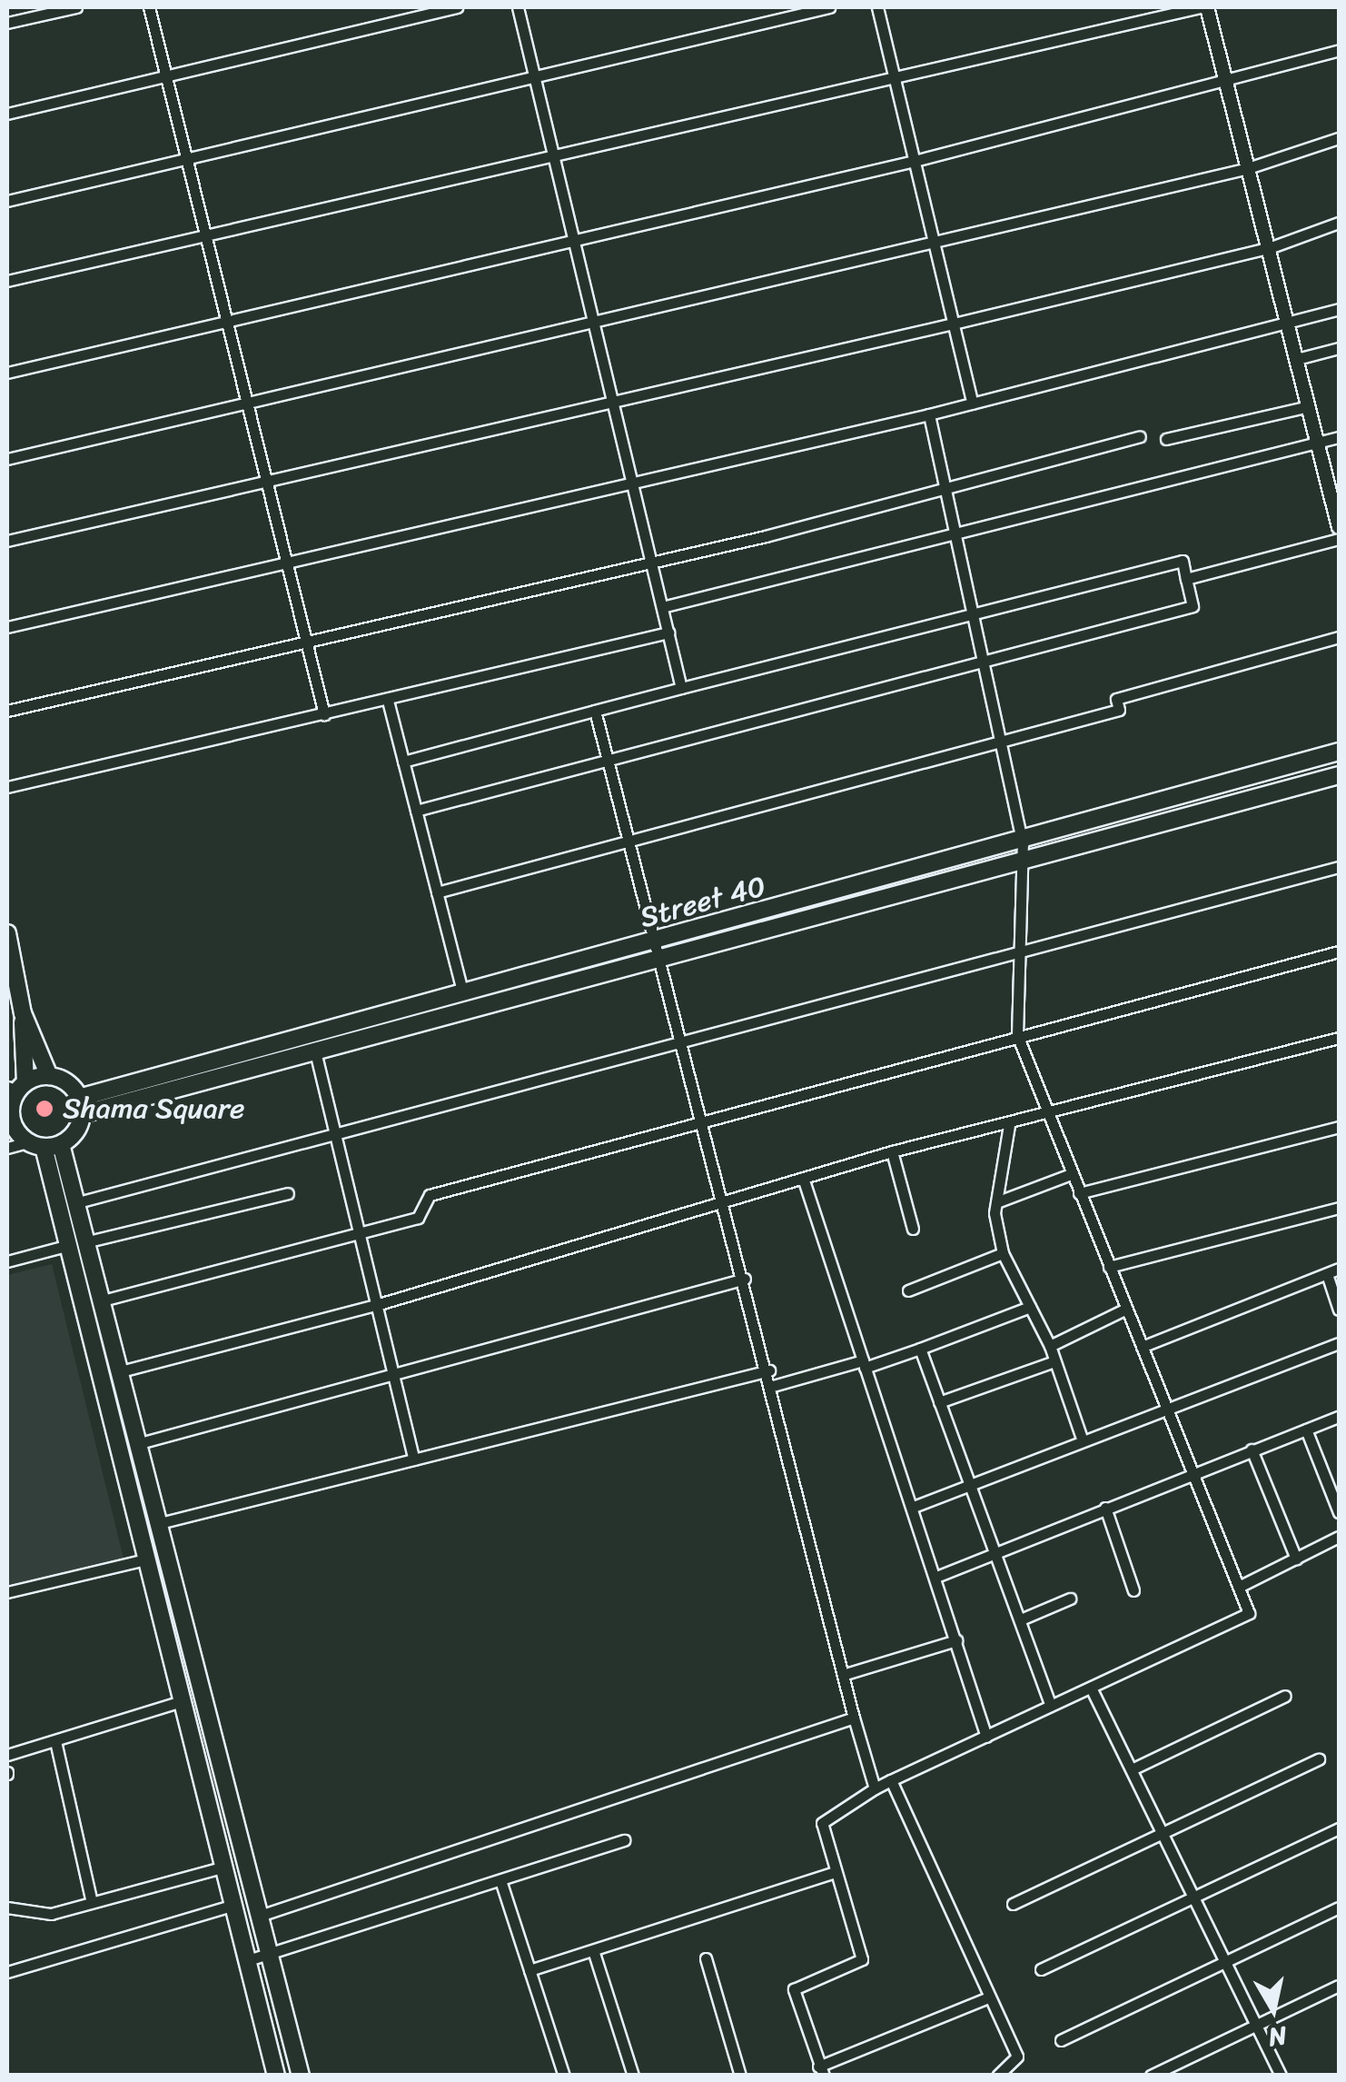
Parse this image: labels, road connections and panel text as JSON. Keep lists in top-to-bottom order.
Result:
{
  "streets": {
    "main road": ["Street 40"]
  },
  "places": ["Shama Square"],
  "north": "bottom"
}
